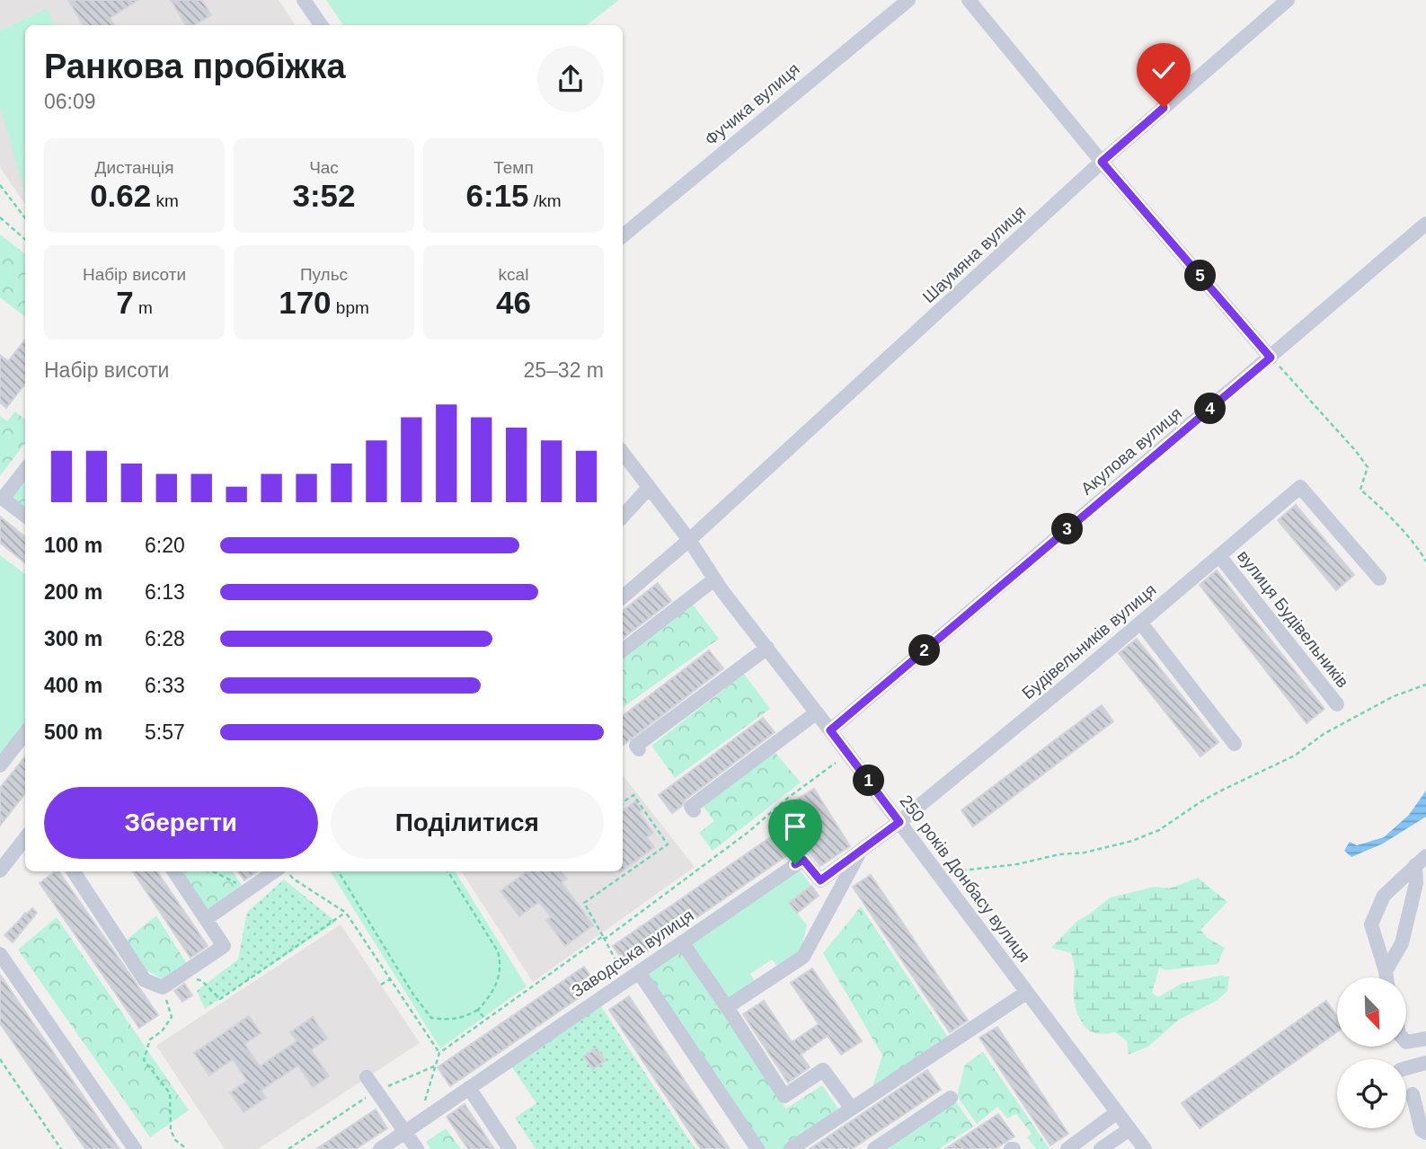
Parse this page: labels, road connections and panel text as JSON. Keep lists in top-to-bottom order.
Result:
{
  "streets": {
    "street": [
      "Фучика вулиця",
      "Шаумяна вулиця",
      "Акулова вулиця",
      "вулиця Будівельників",
      "Будівельників вулиця",
      "250 років Донбасу вулиця",
      "Заводська вулиця"
    ]
  },
  "crossings": [
    ["Шаумяна вулиця", "250 років Донбасу вулиця"],
    ["Акулова вулиця", "250 років Донбасу вулиця"],
    ["вулиця Будівельників", "Будівельників вулиця"],
    ["Будівельників вулиця", "250 років Донбасу вулиця"],
    ["Будівельників вулиця", "Заводська вулиця"],
    ["250 років Донбасу вулиця", "Заводська вулиця"]
  ],
  "north": "bottom right",
  "page": {
    "heading": ["Ранкова пробіжка", "06:09"],
    "stats": [
      ["Дистанція", "0.62 km"],
      ["Час", "3:52"],
      ["Темп", "6:15 /km"],
      ["Набір висоти", "7 m"],
      ["Пульс", "170 bpm"],
      ["kcal", "46"]
    ],
    "pins": [
      "5",
      "4",
      "3",
      "2",
      "1"
    ],
    "chart": ["Набір висоти", "25–32 m"],
    "list": [
      {
        "name": "100 m",
        "note": "6:20"
      },
      {
        "name": "200 m",
        "note": "6:13"
      },
      {
        "name": "300 m",
        "note": "6:28"
      },
      {
        "name": "400 m",
        "note": "6:33"
      },
      {
        "name": "500 m",
        "note": "5:57"
      }
    ],
    "buttons": ["Зберегти", "Поділитися"]
  }
}
